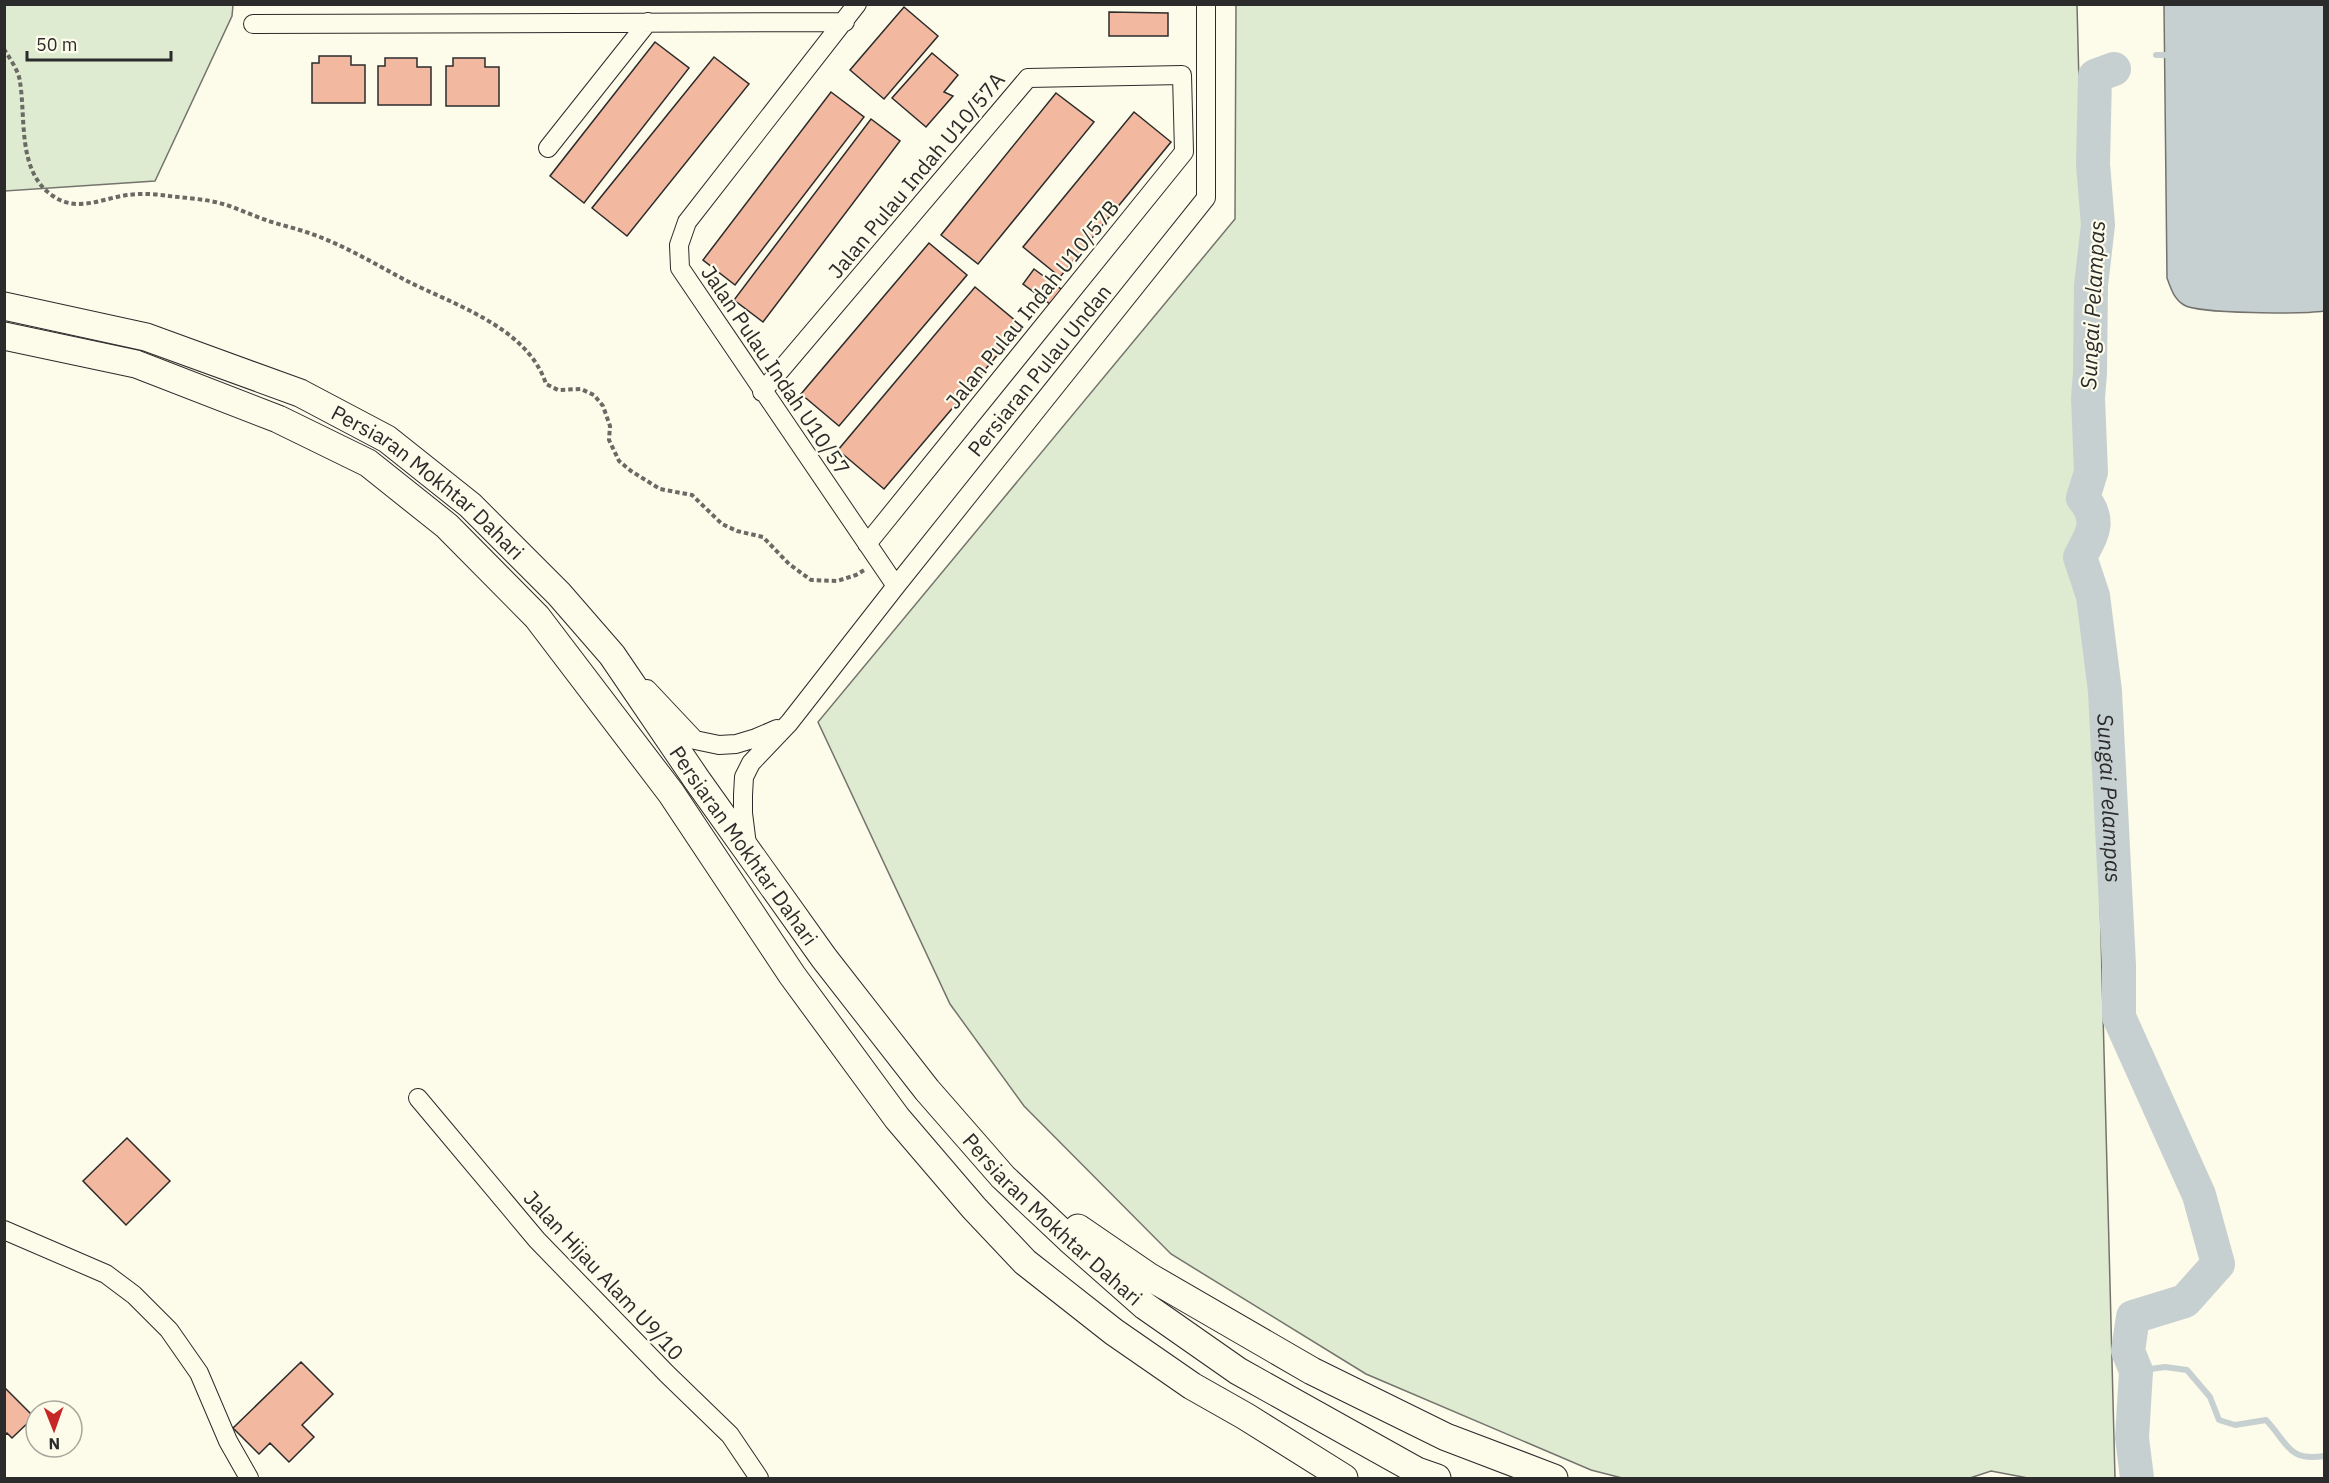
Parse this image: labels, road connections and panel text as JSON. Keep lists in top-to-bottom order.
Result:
{
  "streets": {
    "main road": ["Persiaran Mokhtar Dahari"],
    "street": [
      "Jalan Pulau Indah U10/57A",
      "Jalan Pulau Indah U10/57B",
      "Jalan Pulau Indah U10/57",
      "Persiaran Pulau Undan",
      "Jalan Hijau Alam U9/10"
    ]
  },
  "crossings": [
    ["Jalan Pulau Indah U10/57A", "Jalan Pulau Indah U10/57B"],
    ["Jalan Pulau Indah U10/57A", "Jalan Pulau Indah U10/57"],
    ["Jalan Pulau Indah U10/57B", "Jalan Pulau Indah U10/57"],
    ["Jalan Pulau Indah U10/57", "Persiaran Pulau Undan"],
    ["Persiaran Pulau Undan", "Persiaran Mokhtar Dahari"]
  ],
  "water": ["Sungai Pelampas"],
  "scale_bar": "50 m",
  "north": "bottom"
}
